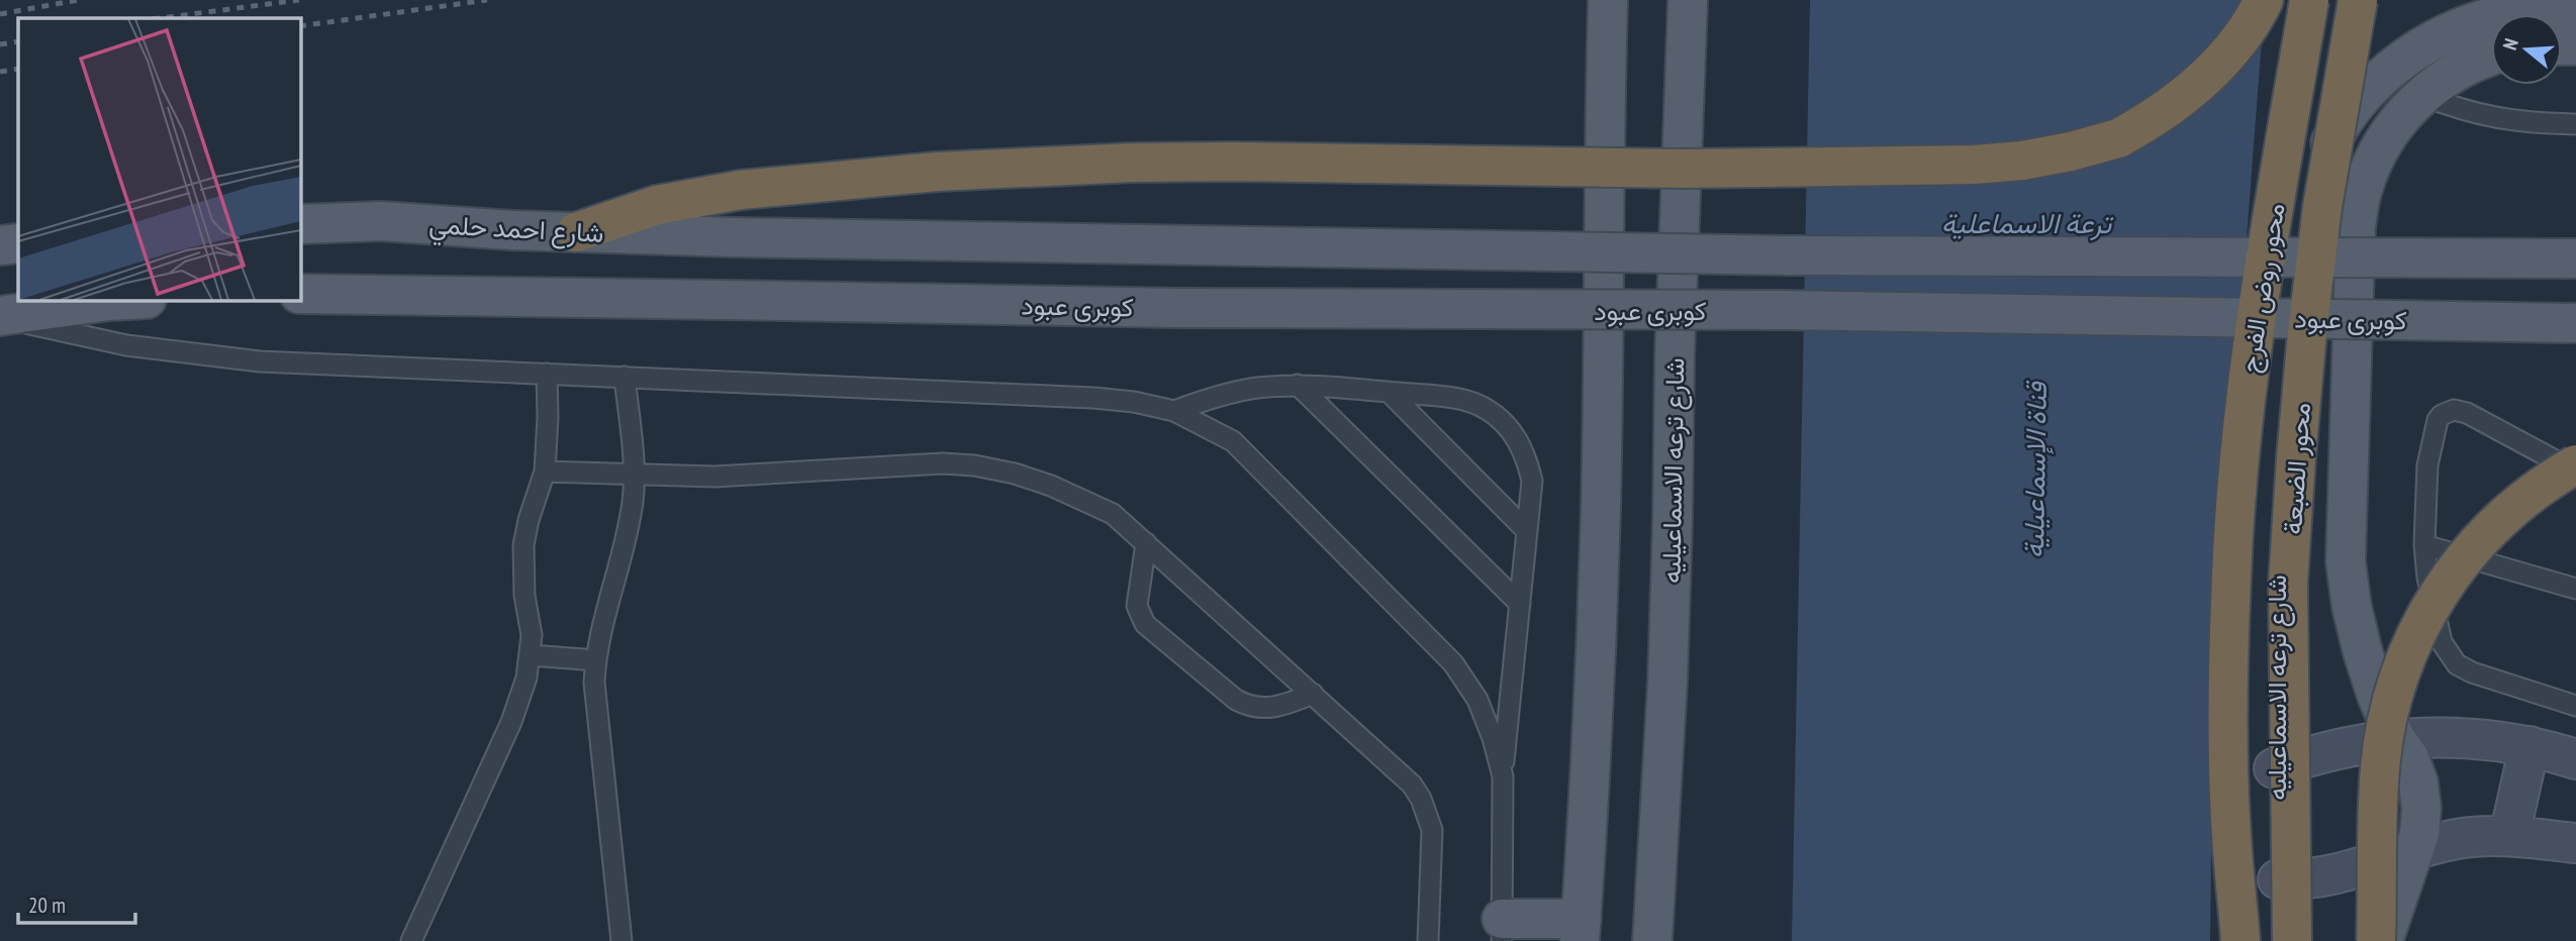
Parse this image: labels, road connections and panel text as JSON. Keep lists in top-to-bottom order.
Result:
{
  "streets": {
    "highway": ["محور روض الفرج", "محور الضبعة"],
    "main road": ["شارع احمد حلمي", "كوبرى عبود", "شارع ترعه الاسماعيليه"]
  },
  "water": ["ترعة الاسماعلية", "قناة الإسماعيلية"],
  "scale_bar": "20 m",
  "north": "left"
}
